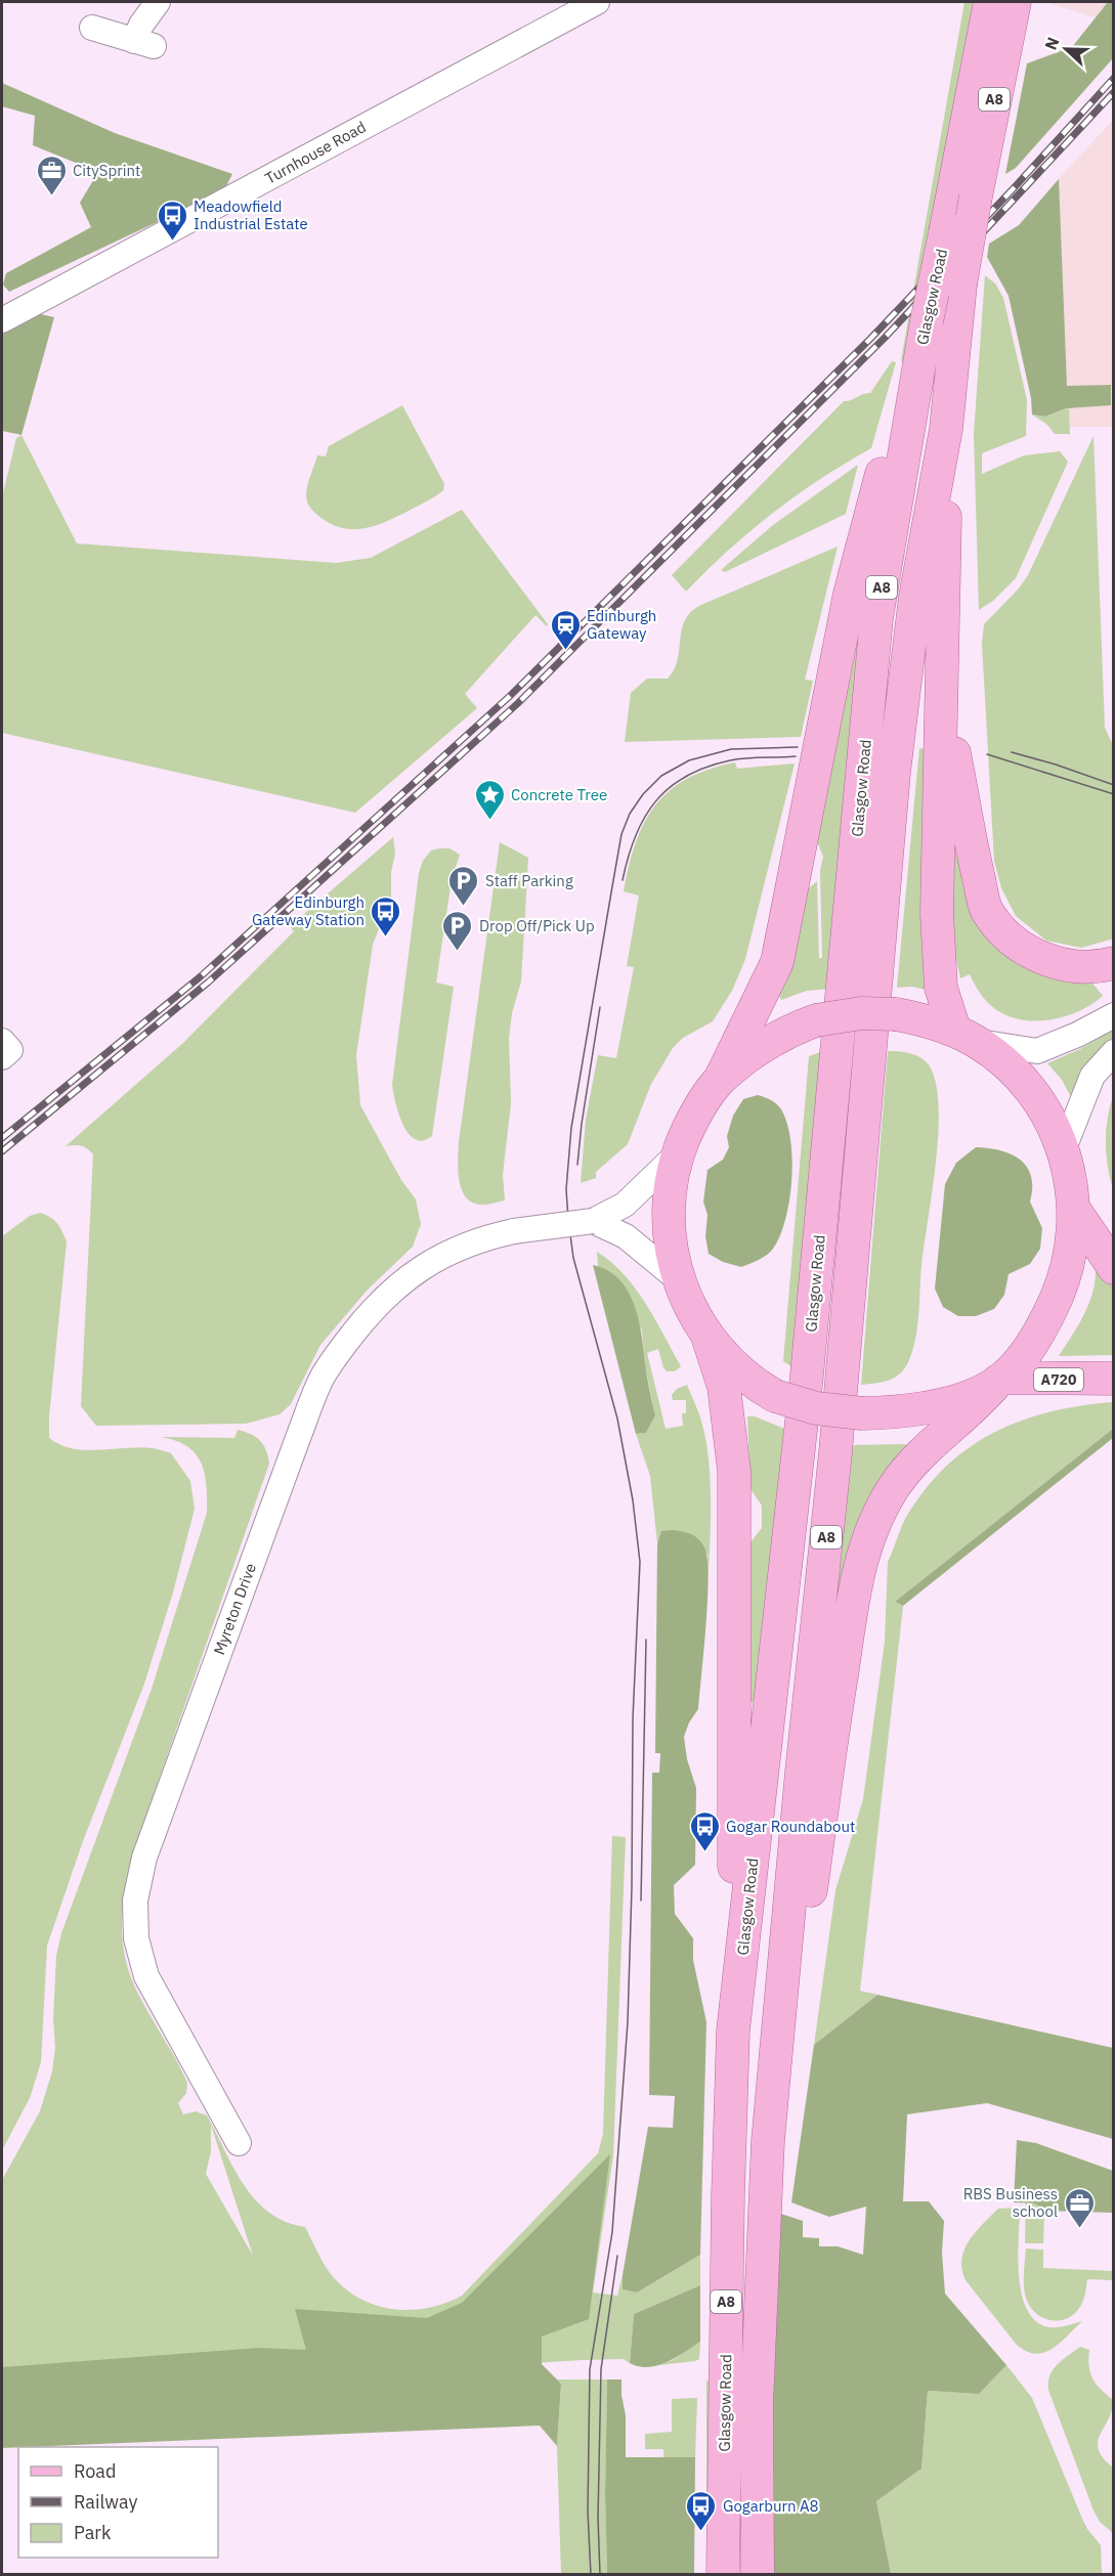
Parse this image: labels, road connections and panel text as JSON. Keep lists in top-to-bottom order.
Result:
{
  "streets": {
    "main road": ["A8", "Glasgow Road", "A720"],
    "street": ["Turnhouse Road", "Myreton Drive"]
  },
  "places": {
    "office": ["CitySprint", "RBS Business school"],
    "bus stop": [
      "Meadowfield Industrial Estate",
      "Edinburgh Gateway Station",
      "Gogar Roundabout",
      "Gogarburn A8"
    ],
    "station": ["Edinburgh Gateway"],
    "place": ["Concrete Tree"],
    "parking": ["Staff Parking", "Drop Off/Pick Up"]
  },
  "legend": ["Road", "Railway", "Park"],
  "north": "left"
}
